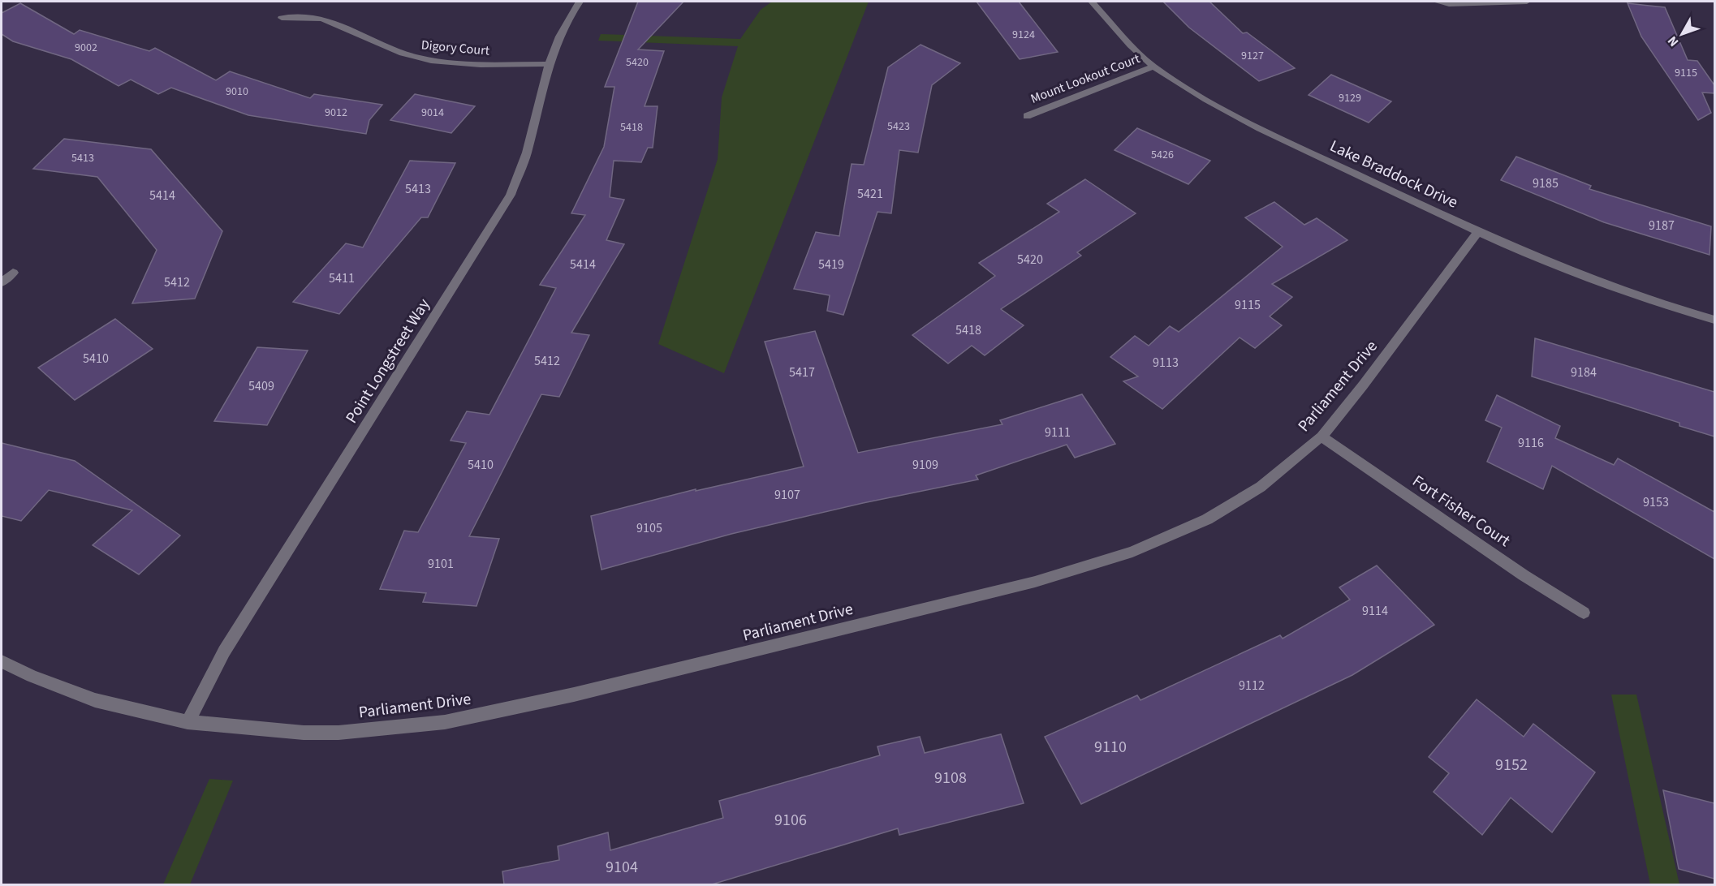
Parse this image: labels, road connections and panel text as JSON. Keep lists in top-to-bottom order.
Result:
{
  "streets": {
    "street": [
      "Digory Court",
      "Mount Lookout Court",
      "Lake Braddock Drive",
      "Point Longstreet Way",
      "Parliament Drive",
      "Fort Fisher Court"
    ]
  },
  "crossings": [
    ["Digory Court", "Point Longstreet Way"],
    ["Mount Lookout Court", "Lake Braddock Drive"],
    ["Lake Braddock Drive", "Parliament Drive"],
    ["Point Longstreet Way", "Parliament Drive"],
    ["Parliament Drive", "Fort Fisher Court"]
  ],
  "house_numbers": [
    "9124",
    "9002",
    "9127",
    "5420",
    "9115",
    "9010",
    "9129",
    "9012",
    "9014",
    "5423",
    "5418",
    "5426",
    "5413",
    "9185",
    "5413",
    "5421",
    "5414",
    "9187",
    "5420",
    "5414",
    "5419",
    "5411",
    "5412",
    "9115",
    "5418",
    "5410",
    "5412",
    "9113",
    "5417",
    "9184",
    "5409",
    "9111",
    "9116",
    "5410",
    "9109",
    "9107",
    "9153",
    "9105",
    "9101",
    "9114",
    "9112",
    "9110",
    "9152",
    "9108",
    "9106",
    "9104"
  ],
  "north": "bottom left"
}
